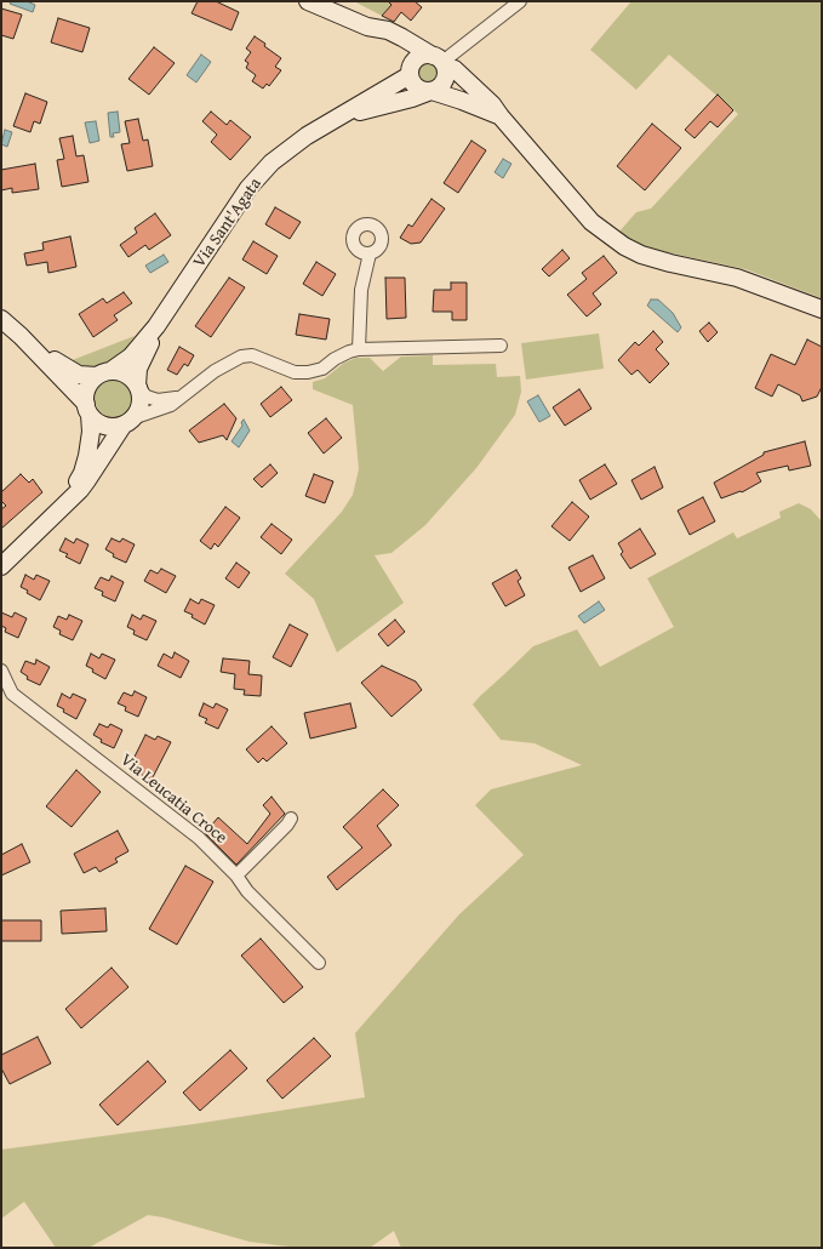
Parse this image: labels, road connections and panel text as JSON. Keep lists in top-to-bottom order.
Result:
{
  "streets": {
    "main road": ["Via Sant'Agata"],
    "street": ["Via Leucatia Croce"]
  }
}
